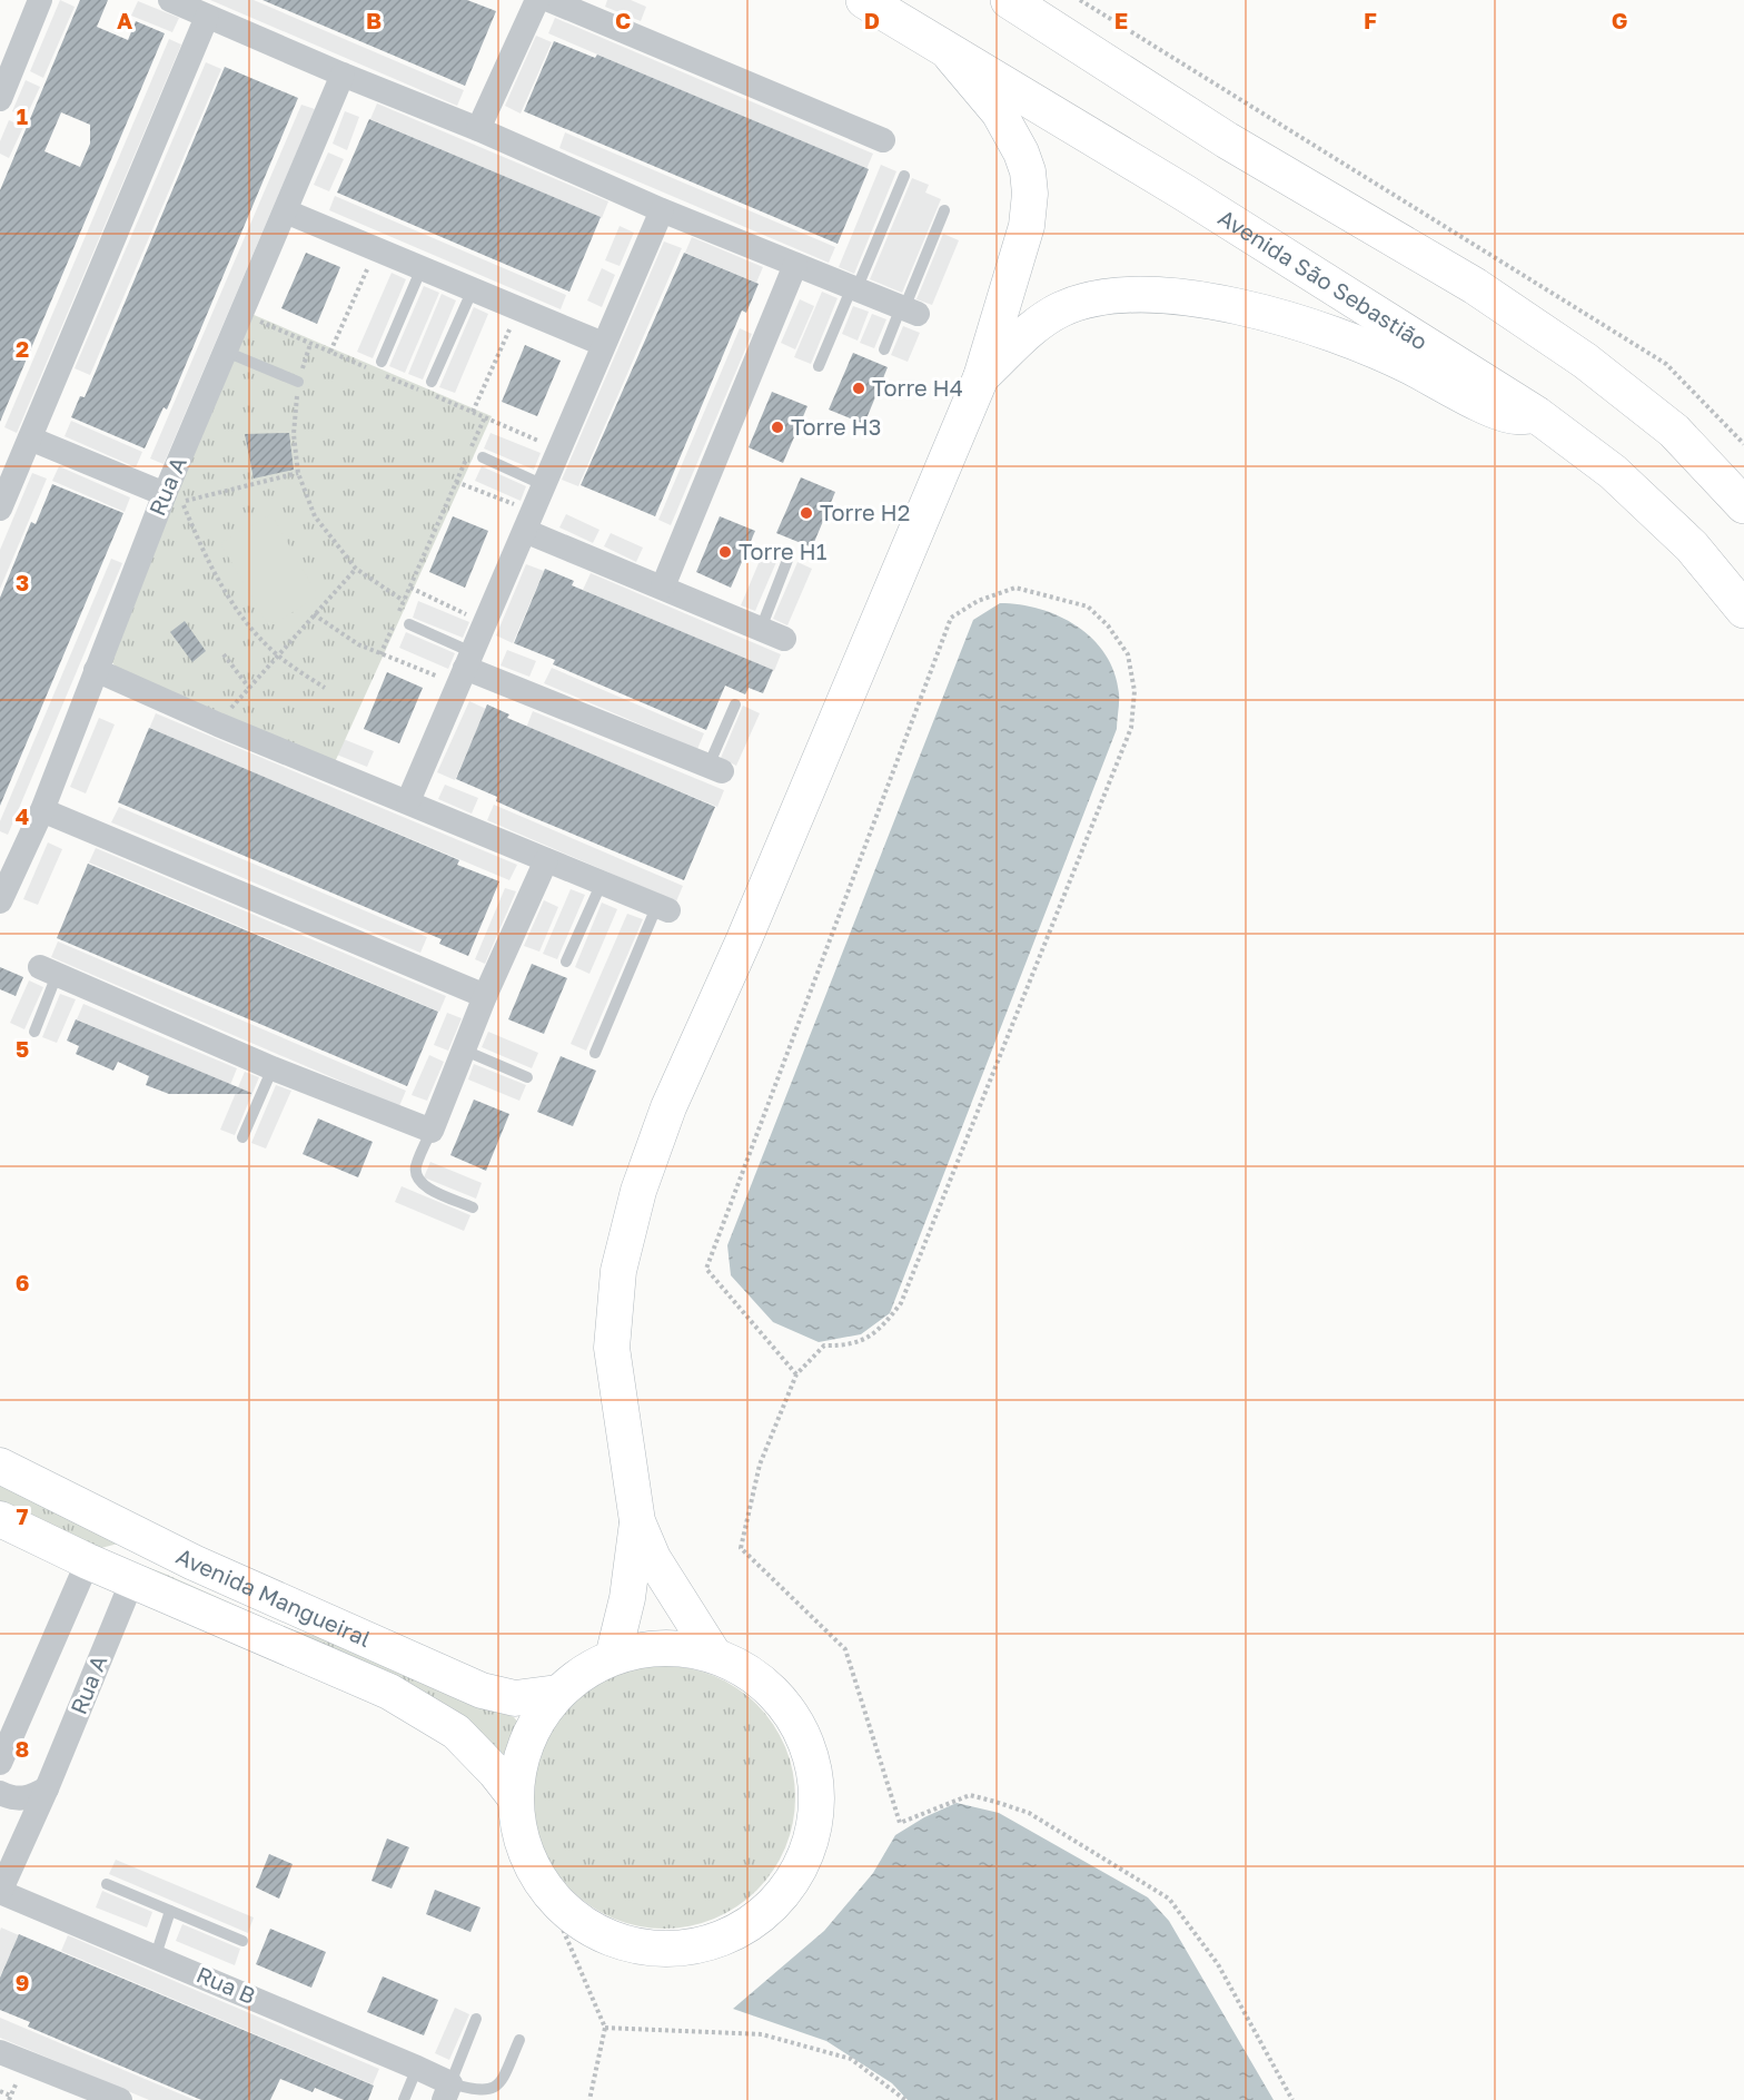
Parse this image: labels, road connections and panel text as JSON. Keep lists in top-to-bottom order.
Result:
{
  "streets": {
    "main road": ["Avenida São Sebastião"],
    "street": ["Rua A", "Avenida Mangueiral", "Rua B"]
  },
  "crossings": [
    ["Rua A", "Avenida Mangueiral"],
    ["Rua A", "Rua B"]
  ],
  "places": [
    "Torre H4",
    "Torre H3",
    "Torre H2",
    "Torre H1"
  ],
  "grid": {
    "columns": [
      "A",
      "B",
      "C",
      "D",
      "E",
      "F",
      "G"
    ],
    "rows": [
      "1",
      "2",
      "3",
      "4",
      "5",
      "6",
      "7",
      "8",
      "9"
    ]
  }
}
